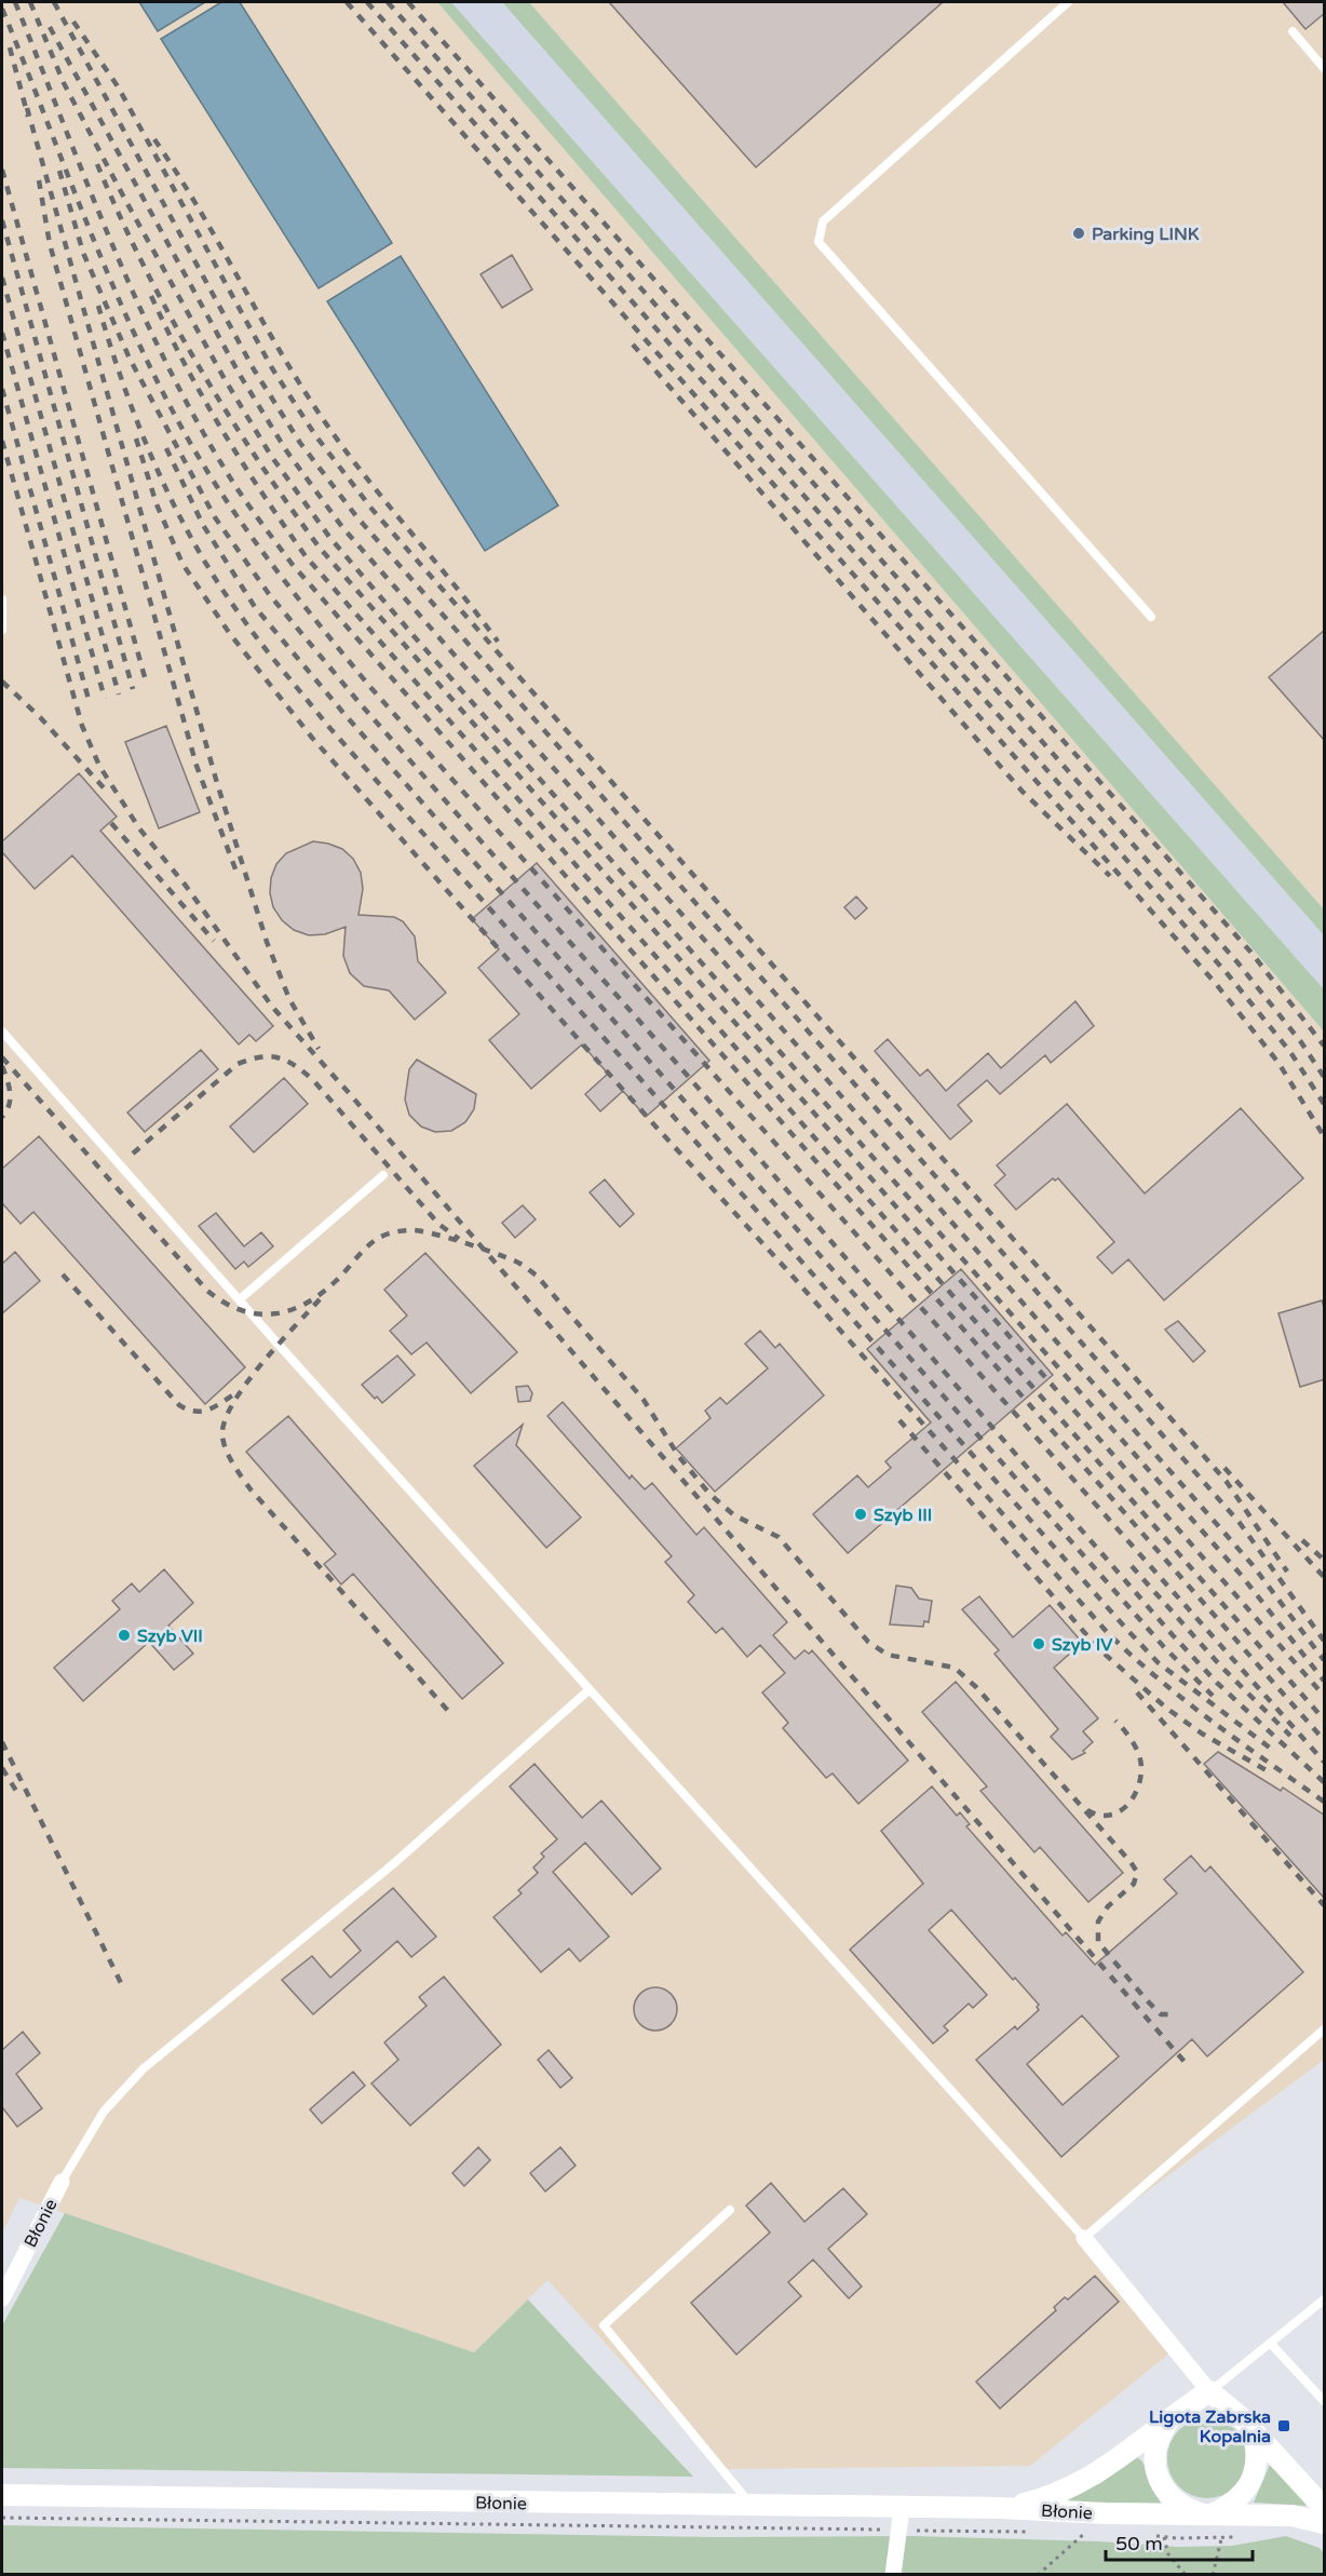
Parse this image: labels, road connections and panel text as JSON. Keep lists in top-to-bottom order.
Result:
{
  "streets": {
    "street": ["Błonie"]
  },
  "places": {
    "other": [
      "Parking LINK",
      "Szyb III",
      "Szyb VII",
      "Szyb IV"
    ],
    "transit": ["Ligota Zabrska Kopalnia"]
  },
  "scale_bar": "50 m"
}
